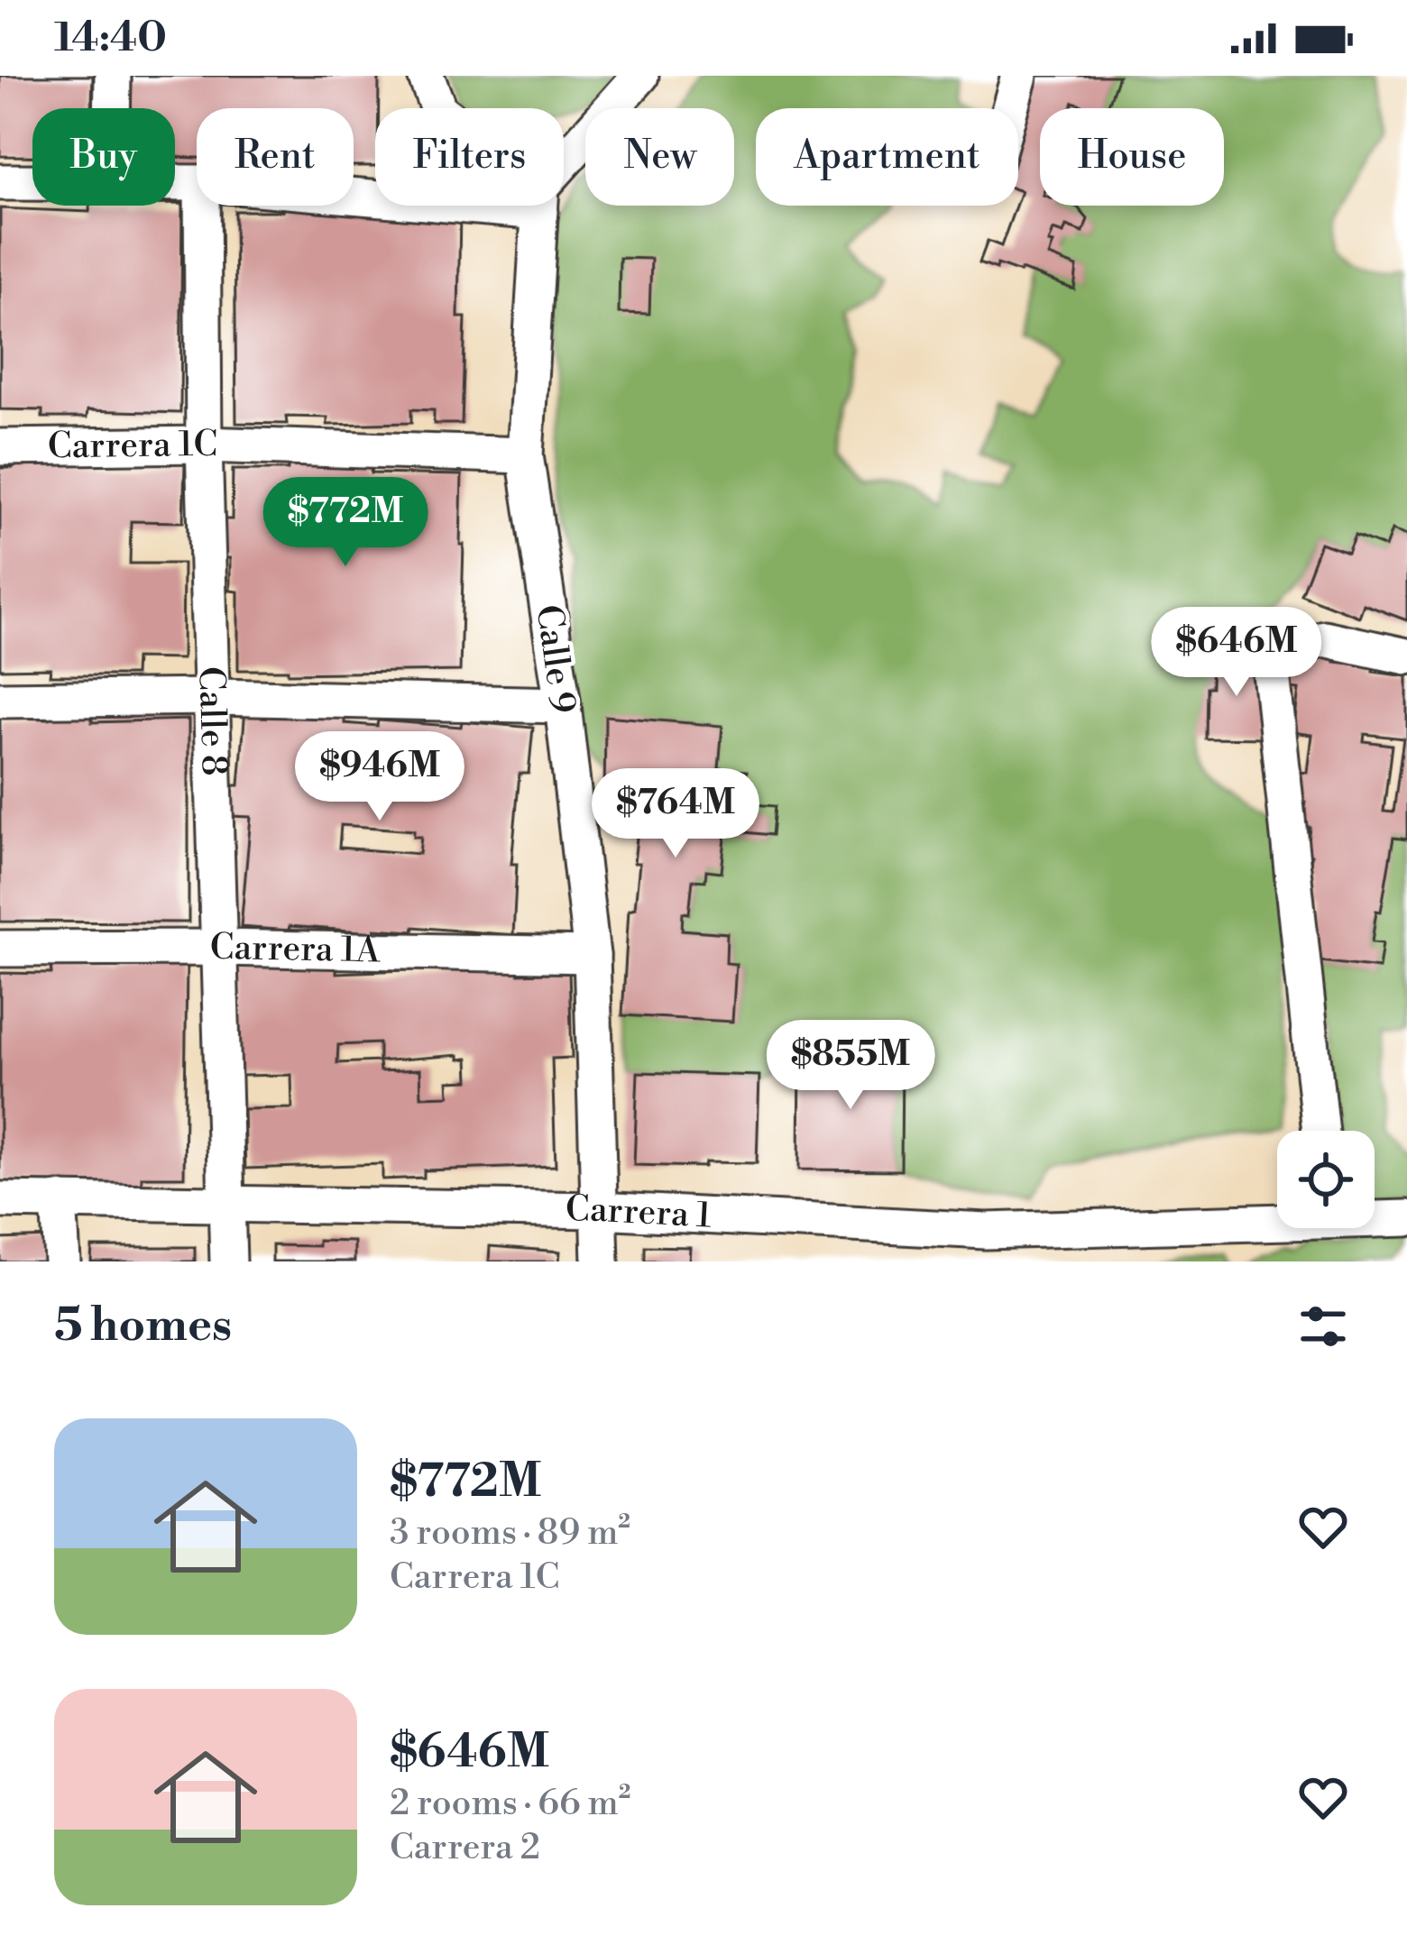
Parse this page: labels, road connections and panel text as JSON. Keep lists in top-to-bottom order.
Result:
{
  "streets": {
    "street": [
      "Carrera 1C",
      "Calle 9",
      "Calle 8",
      "Carrera 1A",
      "Carrera 1"
    ]
  },
  "crossings": [
    ["Carrera 1C", "Calle 9"],
    ["Carrera 1C", "Calle 8"],
    ["Calle 9", "Carrera 1A"],
    ["Calle 9", "Carrera 1"],
    ["Calle 8", "Carrera 1A"],
    ["Calle 8", "Carrera 1"]
  ],
  "page": {
    "status": "14:40",
    "chip": [
      "Buy",
      "Rent",
      "Filters",
      "New",
      "Apartment",
      "House"
    ],
    "price": [
      "$772M",
      "$646M",
      "$946M",
      "$764M",
      "$855M"
    ],
    "heading": "5 homes",
    "list": [
      {
        "name": "$772M",
        "note": "3 rooms · 89 m² · Carrera 1C"
      },
      {
        "name": "$646M",
        "note": "2 rooms · 66 m² · Carrera 2"
      }
    ]
  }
}
